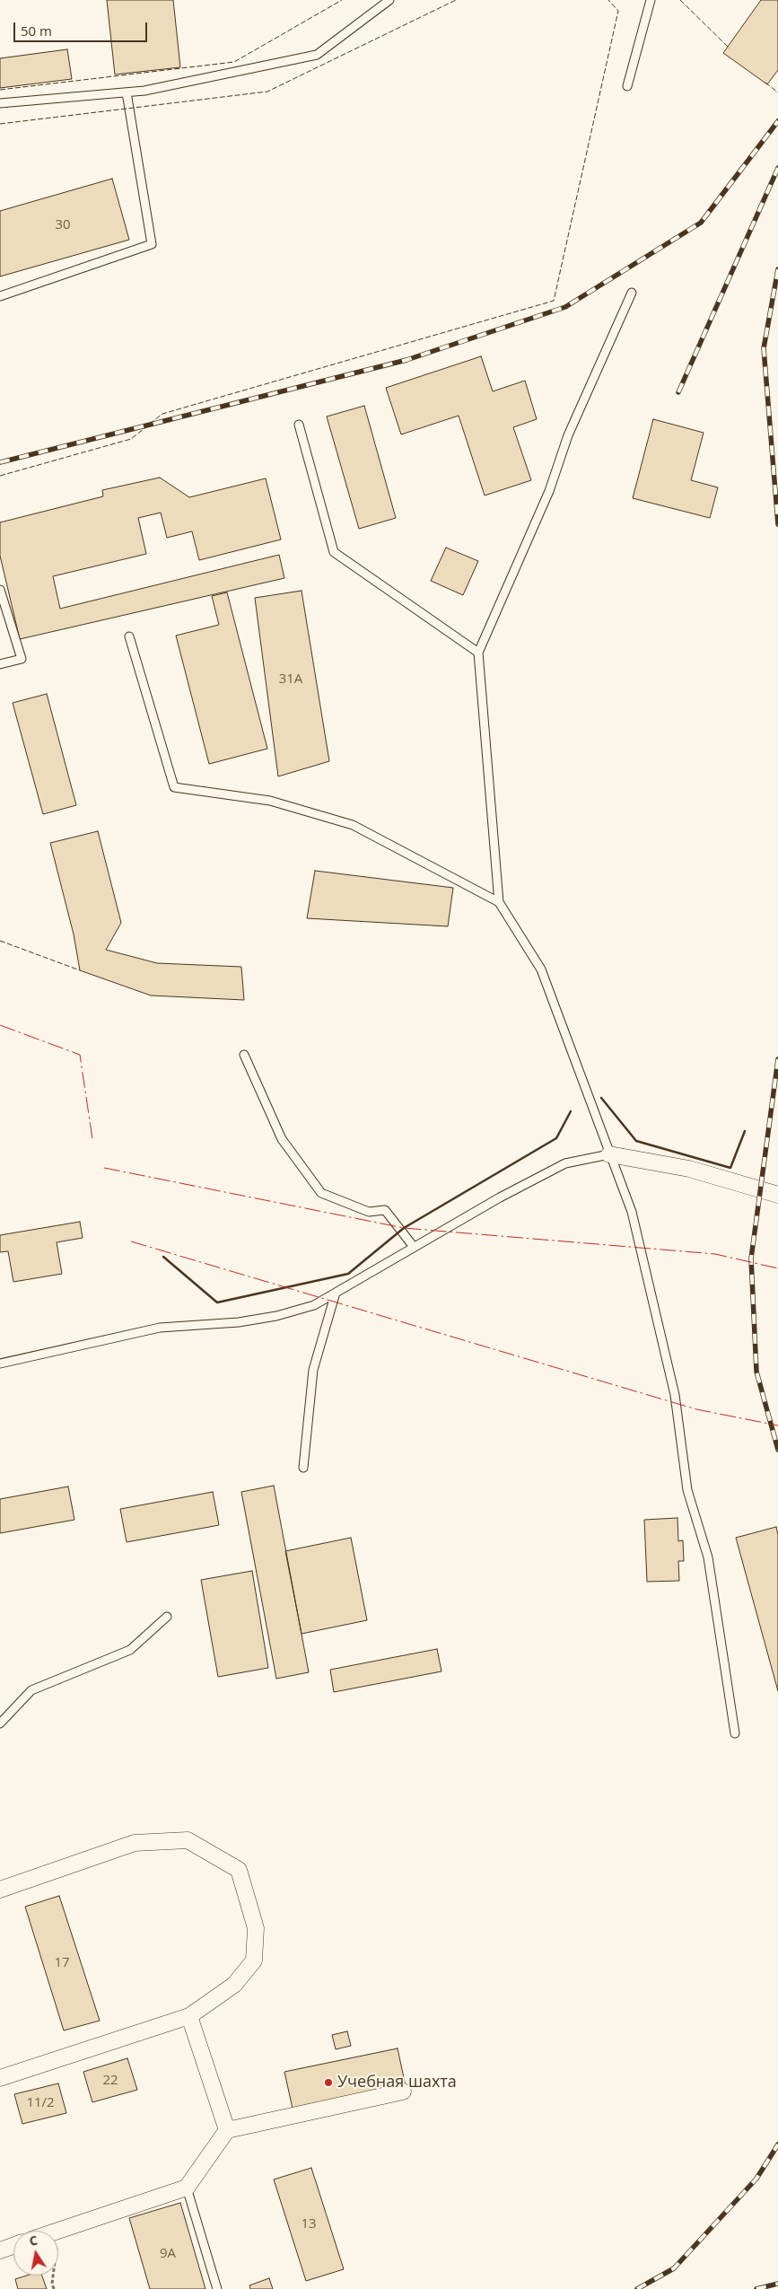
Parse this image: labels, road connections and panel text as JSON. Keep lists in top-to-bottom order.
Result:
{
  "places": ["Учебная шахта"],
  "house_numbers": [
    "30",
    "31А",
    "17",
    "22",
    "11/2",
    "13",
    "9А"
  ],
  "scale_bar": "50 m",
  "north": "top"
}
